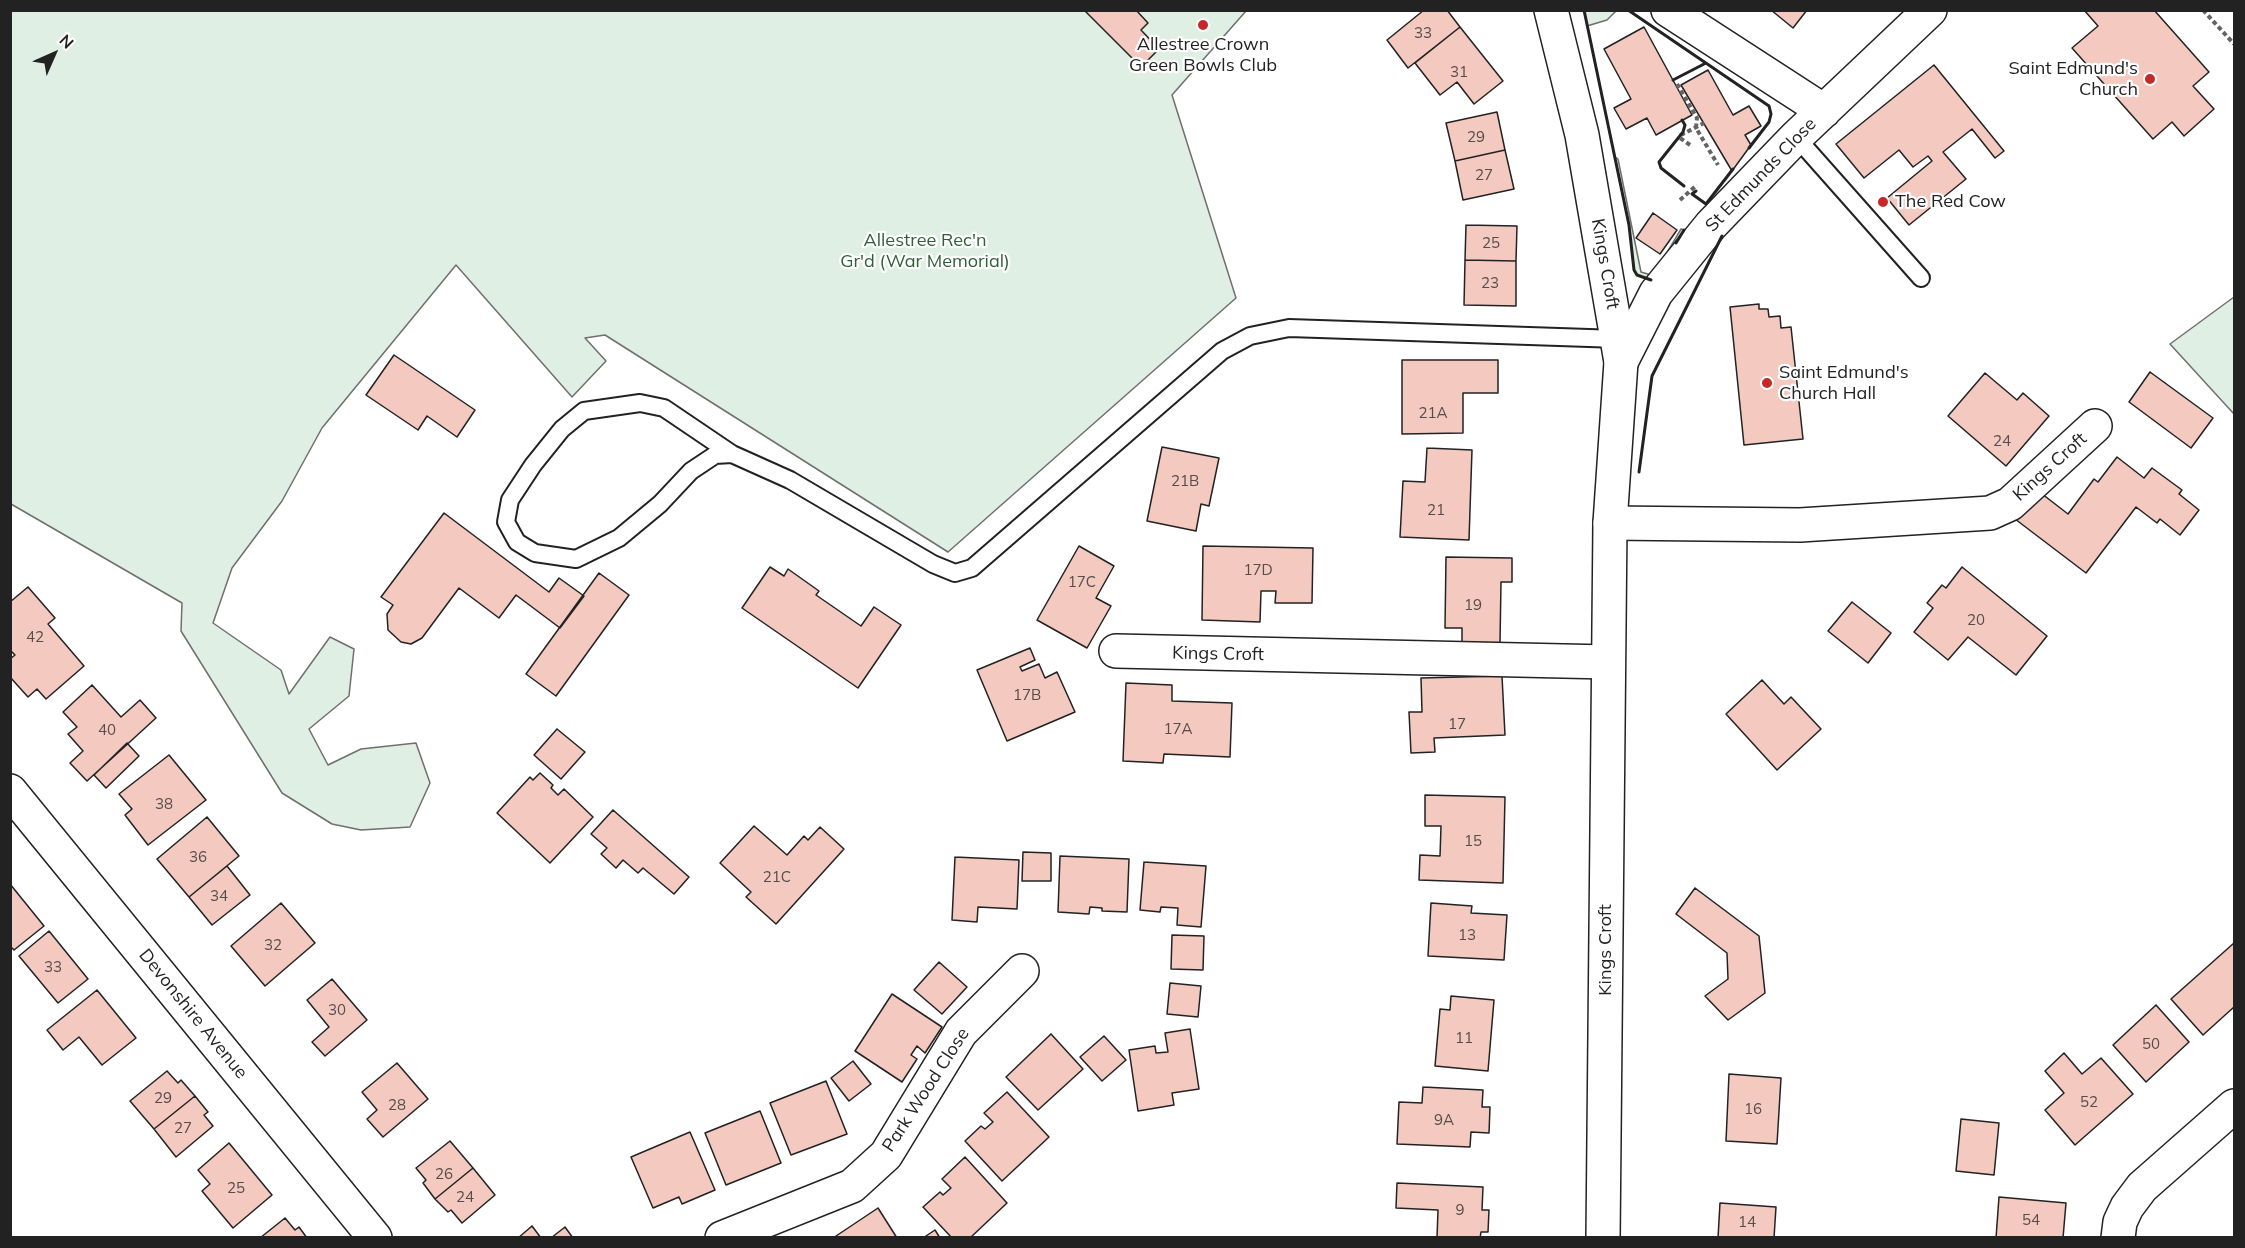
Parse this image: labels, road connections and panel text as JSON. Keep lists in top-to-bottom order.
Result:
{
  "streets": {
    "street": [
      "St Edmunds Close",
      "Kings Croft",
      "Devonshire Avenue",
      "Park Wood Close"
    ]
  },
  "crossings": [
    ["St Edmunds Close", "Kings Croft"]
  ],
  "parks": ["Allestree Rec'n Gr'd (War Memorial)"],
  "places": [
    "Allestree Crown Green Bowls Club",
    "Saint Edmund's Church",
    "The Red Cow",
    "Saint Edmund's Church Hall"
  ],
  "house_numbers": [
    "33",
    "31",
    "29",
    "27",
    "25",
    "23",
    "21A",
    "24",
    "21B",
    "21",
    "17D",
    "17C",
    "19",
    "20",
    "42",
    "17B",
    "17",
    "17A",
    "40",
    "38",
    "15",
    "36",
    "21C",
    "34",
    "13",
    "32",
    "33",
    "30",
    "11",
    "50",
    "29",
    "52",
    "28",
    "16",
    "9A",
    "27",
    "26",
    "25",
    "24",
    "9",
    "54",
    "14"
  ],
  "north": "top right"
}
